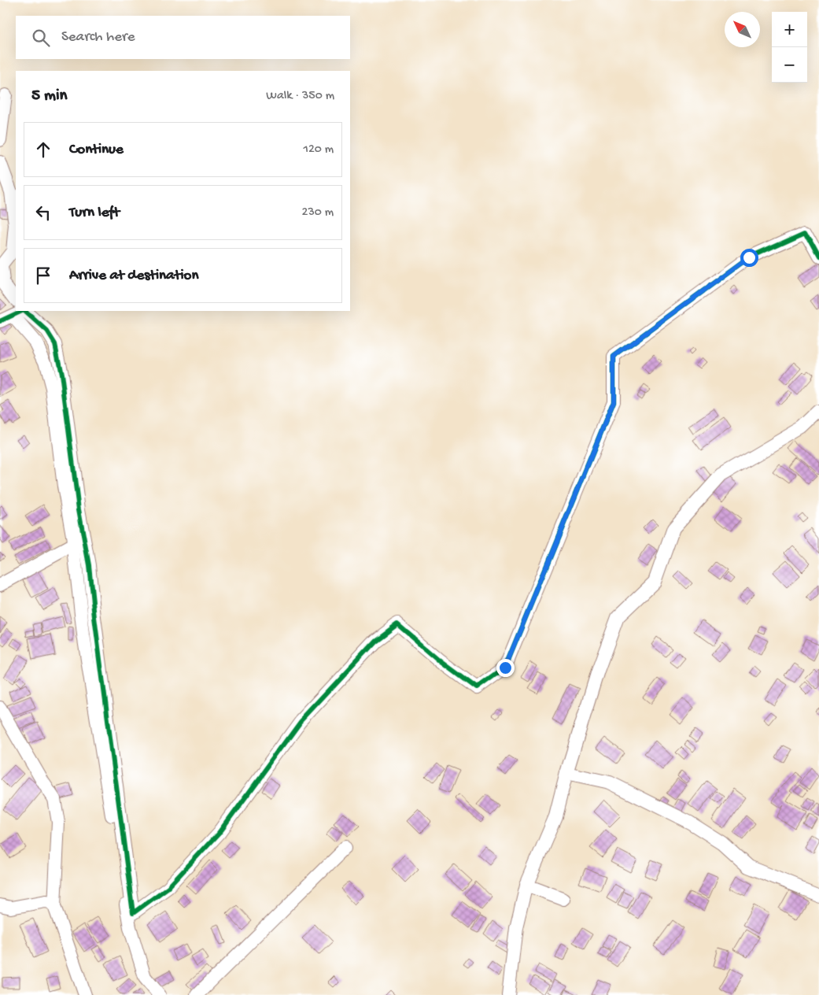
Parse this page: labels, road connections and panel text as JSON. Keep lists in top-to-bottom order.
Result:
{
  "north": "top left",
  "page": {
    "map_buttons": ["+", "−"],
    "search": "Search here",
    "heading": ["5 min", "Walk · 350 m"],
    "list": [
      ["Continue", "120 m"],
      ["Turn left", "230 m"],
      "Arrive at destination"
    ]
  }
}
